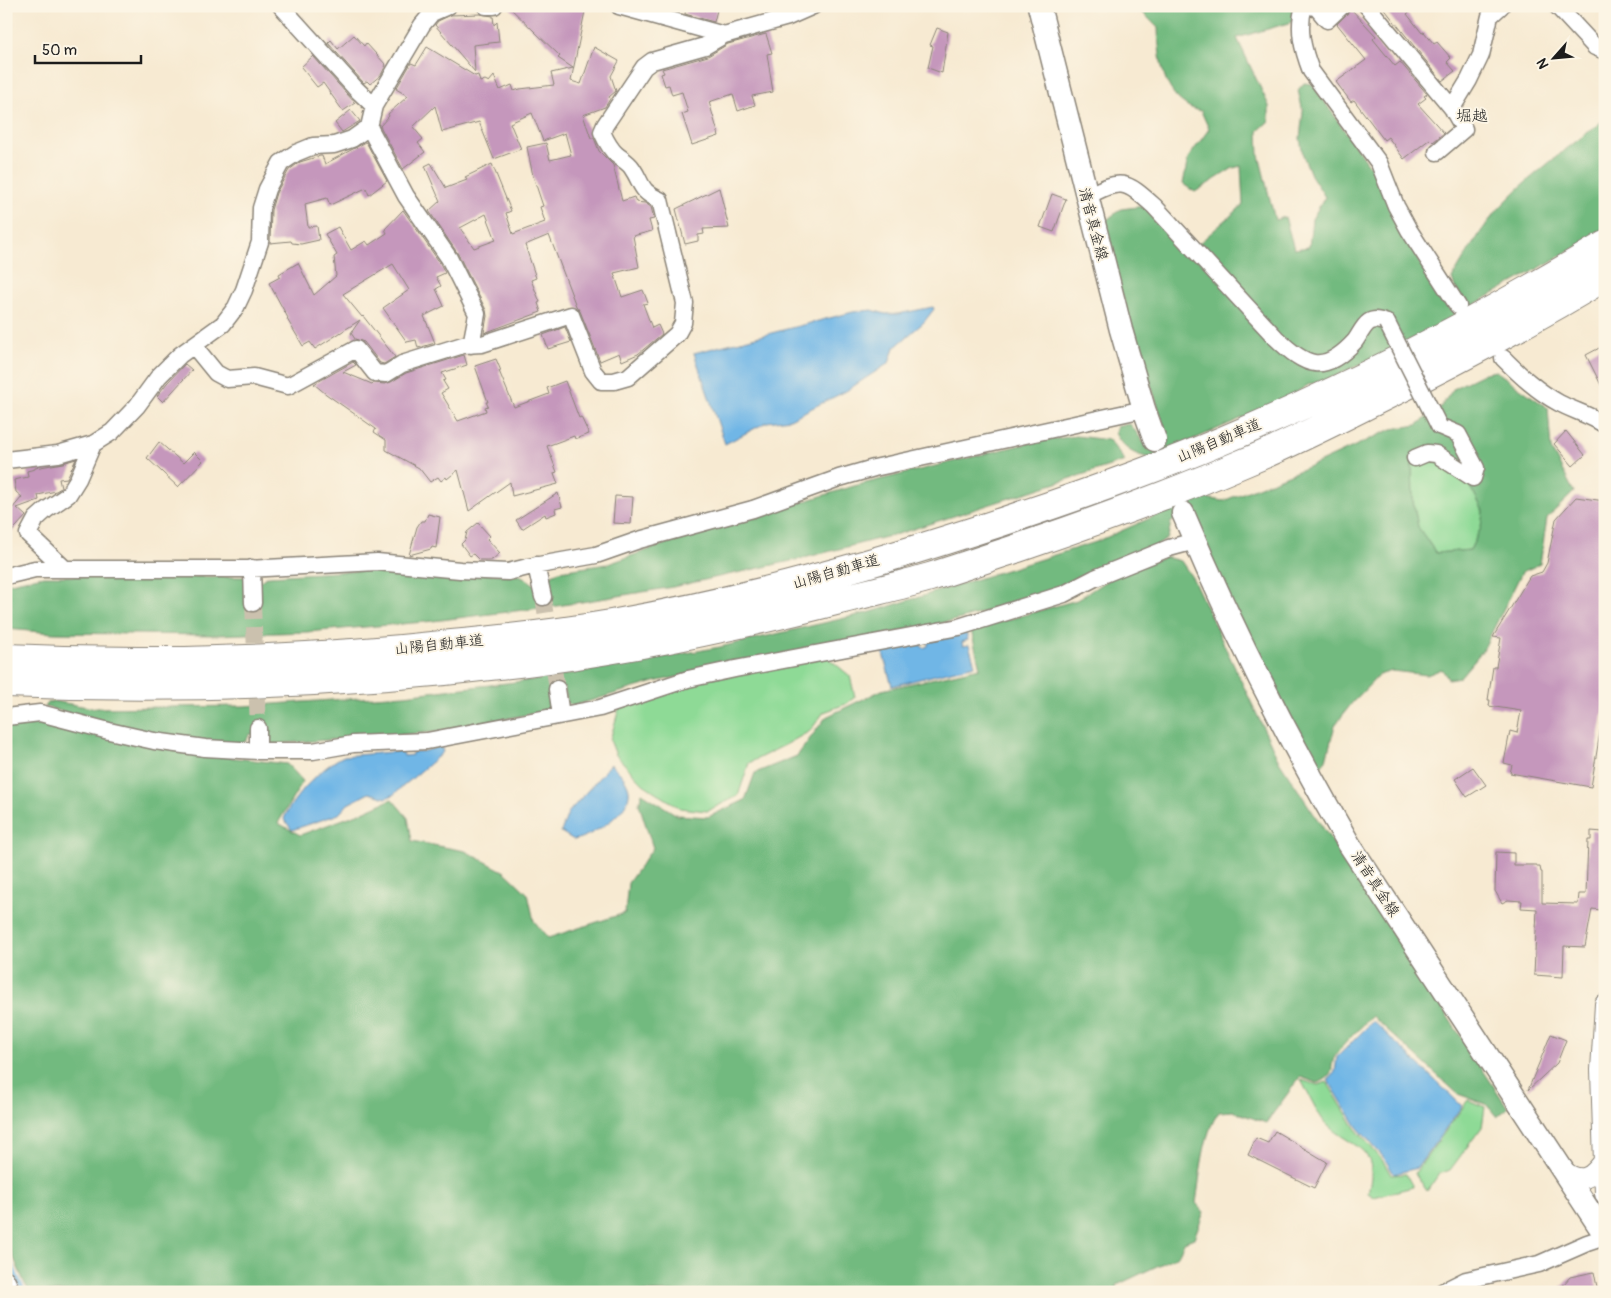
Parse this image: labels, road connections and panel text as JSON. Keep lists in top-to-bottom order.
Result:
{
  "streets": {
    "highway": ["山陽自動車道"],
    "main road": ["清音真金線"]
  },
  "districts": ["堀越"],
  "scale_bar": "50 m",
  "north": "bottom left"
}
